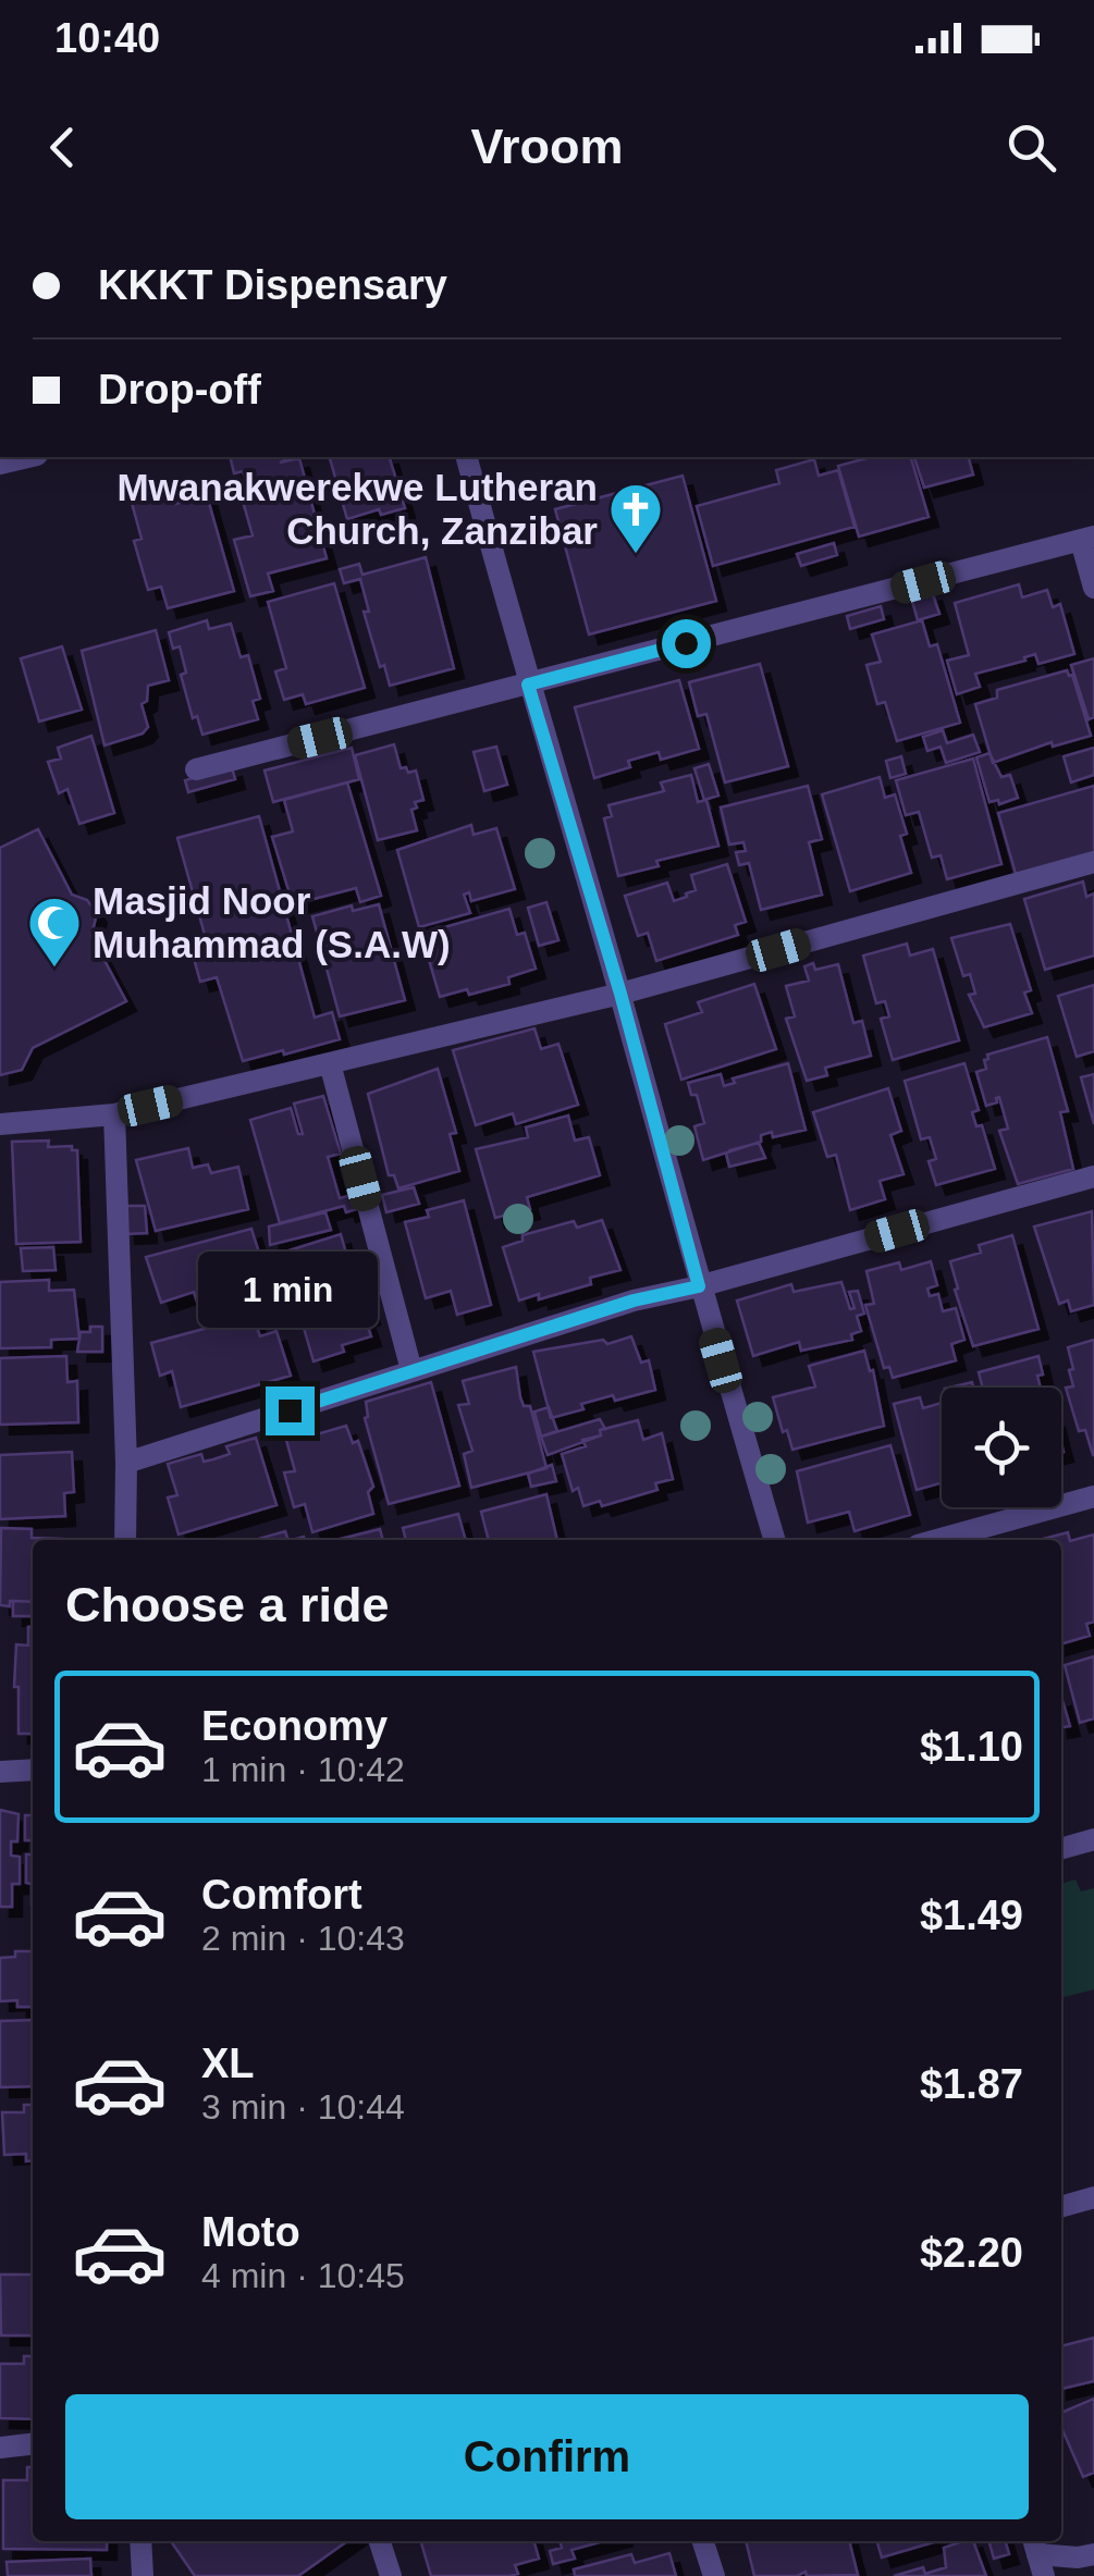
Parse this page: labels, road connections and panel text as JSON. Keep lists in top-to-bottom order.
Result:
{
  "places": {
    "church": ["Mwanakwerekwe Lutheran Church, Zanzibar"],
    "mosque": ["Masjid Noor Muhammad (S.A.W)"]
  },
  "page": {
    "status": "10:40",
    "header": "Vroom",
    "banner": ["KKKT Dispensary", "Drop-off"],
    "bubble": "1 min",
    "heading": "Choose a ride",
    "list": [
      {
        "name": "Economy",
        "note": "1 min · 10:42",
        "value": "$1.10"
      },
      {
        "name": "Comfort",
        "note": "2 min · 10:43",
        "value": "$1.49"
      },
      {
        "name": "XL",
        "note": "3 min · 10:44",
        "value": "$1.87"
      },
      {
        "name": "Moto",
        "note": "4 min · 10:45",
        "value": "$2.20"
      }
    ],
    "buttons": "Confirm"
  }
}
